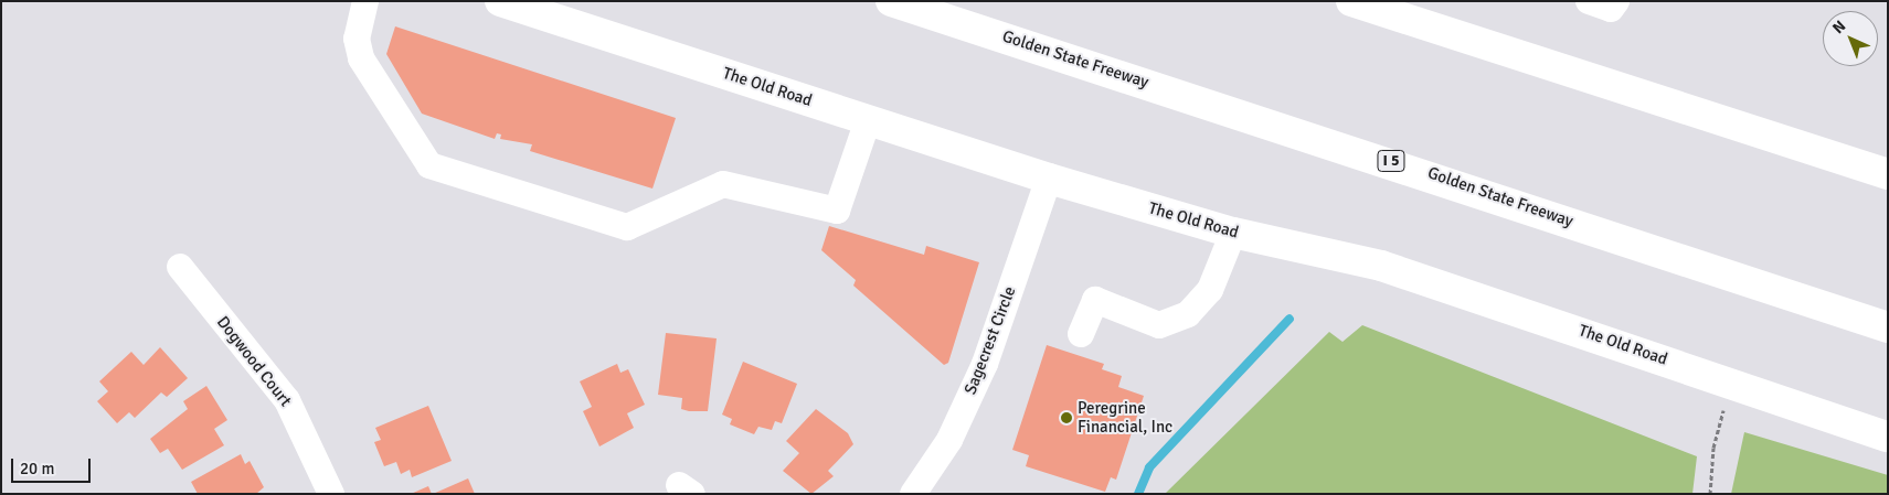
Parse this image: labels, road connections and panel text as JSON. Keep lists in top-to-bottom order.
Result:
{
  "streets": {
    "main road": ["Golden State Freeway", "The Old Road", "I 5"],
    "street": ["Sagecrest Circle", "Dogwood Court"]
  },
  "crossings": [
    ["The Old Road", "Sagecrest Circle"]
  ],
  "places": ["Peregrine Financial, Inc"],
  "scale_bar": "20 m",
  "north": "top left"
}
